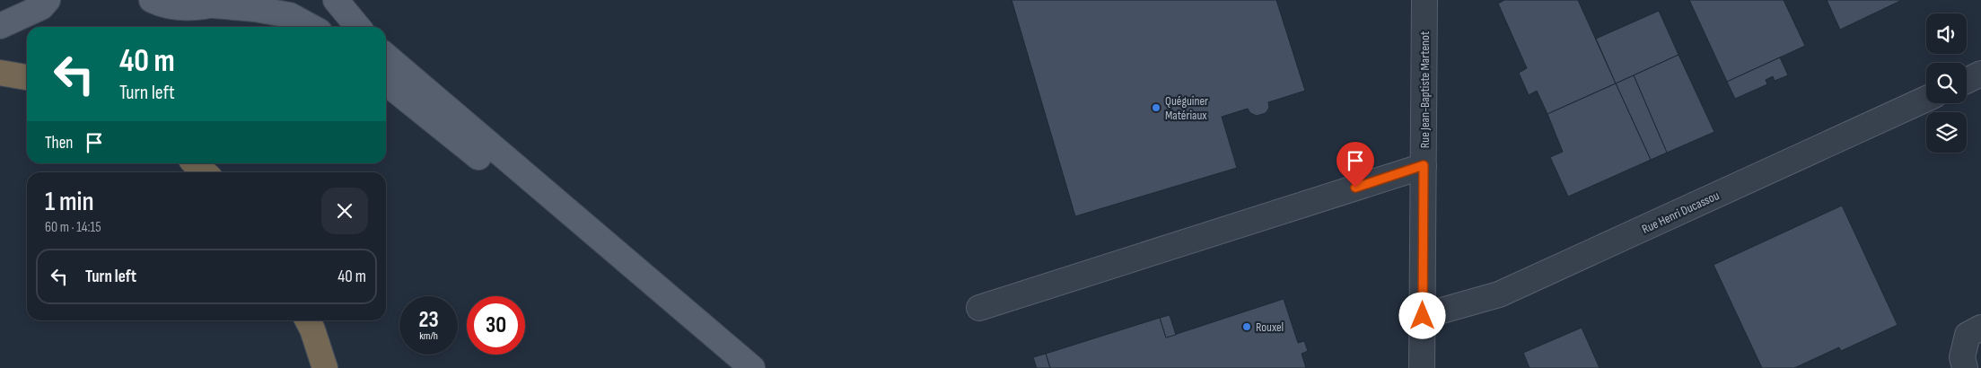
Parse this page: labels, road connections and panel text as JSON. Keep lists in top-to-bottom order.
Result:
{
  "streets": {
    "street": ["Rue Jean-Baptiste Martenot", "Rue Henri Ducassou"]
  },
  "crossings": [
    ["Rue Jean-Baptiste Martenot", "Rue Henri Ducassou"]
  ],
  "places": ["Quéguiner Matériaux", "Rouxel"],
  "page": {
    "turn": ["40 m", "Turn left"],
    "then": "Then",
    "heading": ["1 min", "60 m · 14:15"],
    "list": [
      {
        "name": "Turn left",
        "value": "40 m"
      }
    ],
    "speed": "23 km/h",
    "limit": "30"
  }
}
